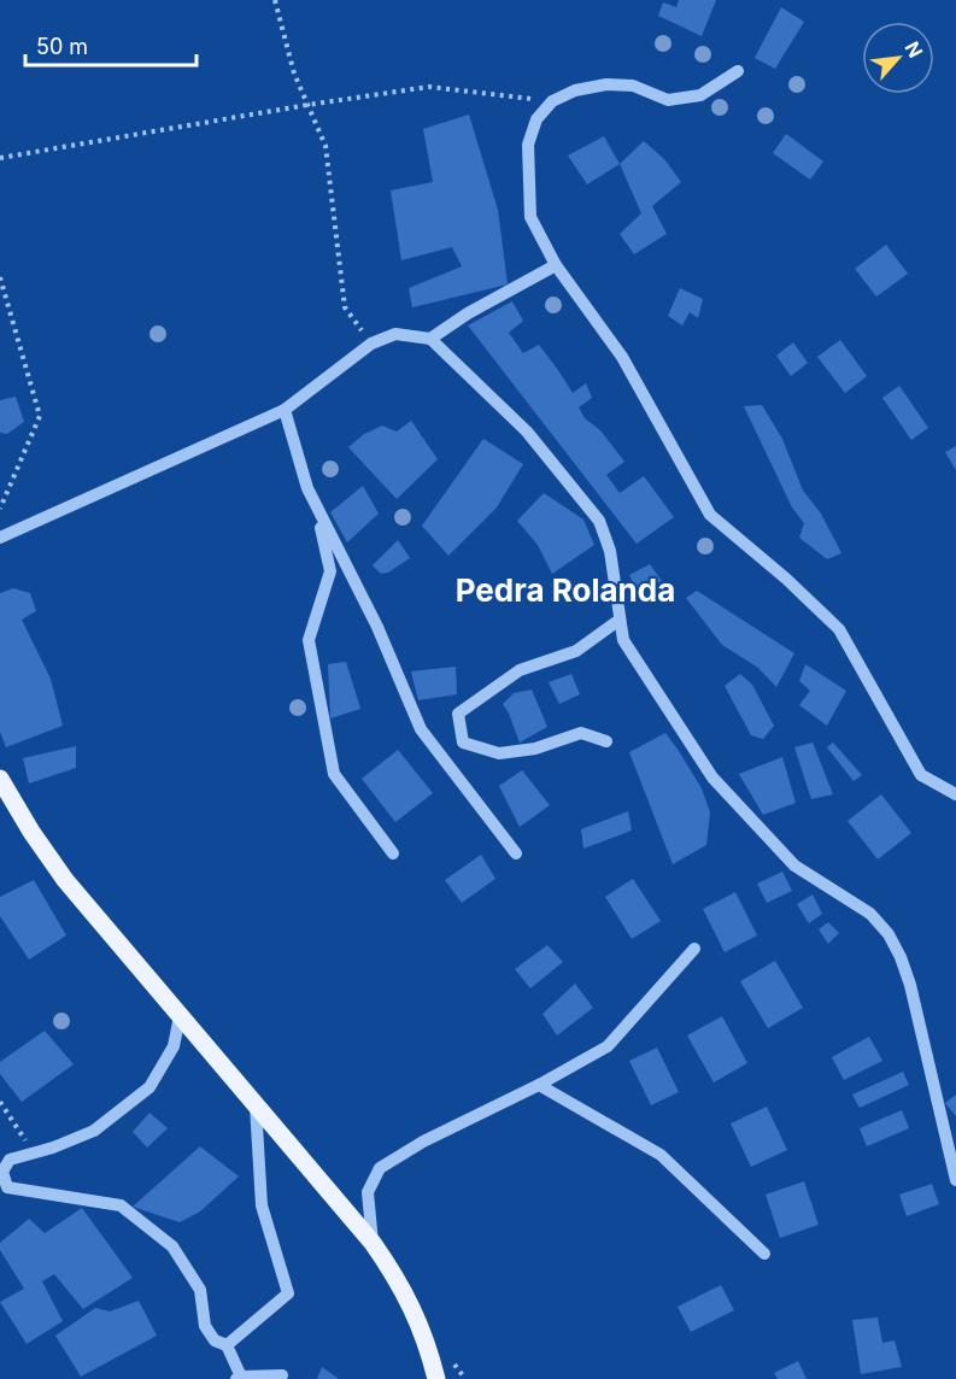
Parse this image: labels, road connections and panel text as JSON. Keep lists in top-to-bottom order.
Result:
{
  "districts": ["Pedra Rolanda"],
  "scale_bar": "50 m",
  "north": "top right"
}
